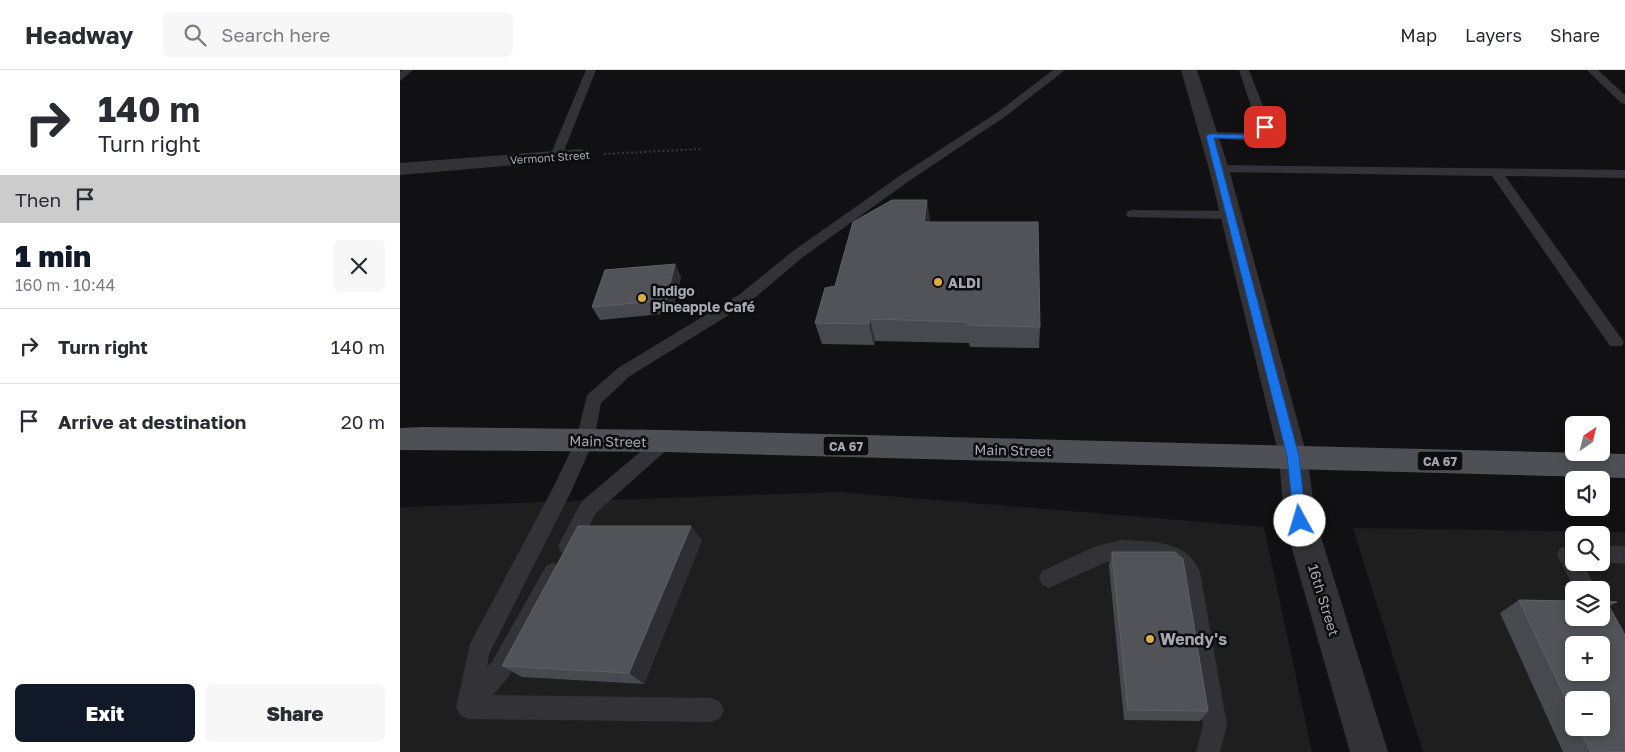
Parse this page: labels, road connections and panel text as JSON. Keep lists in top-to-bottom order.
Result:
{
  "streets": {
    "main road": ["Main Street", "CA 67"],
    "street": ["Vermont Street", "16th Street"]
  },
  "crossings": [
    ["Main Street", "16th Street"]
  ],
  "places": ["ALDI", "Indigo Pineapple Café", "Wendy's"],
  "north": "top right",
  "page": {
    "header": "Headway",
    "search": "Search here",
    "nav": ["Map", "Layers", "Share"],
    "turn": ["140 m", "Turn right"],
    "then": "Then",
    "heading": ["1 min", "160 m · 10:44"],
    "list": [
      {
        "name": "Turn right",
        "value": "140 m"
      },
      {
        "name": "Arrive at destination",
        "value": "20 m"
      }
    ],
    "map_buttons": ["+", "−"],
    "buttons": ["Exit", "Share"]
  }
}
